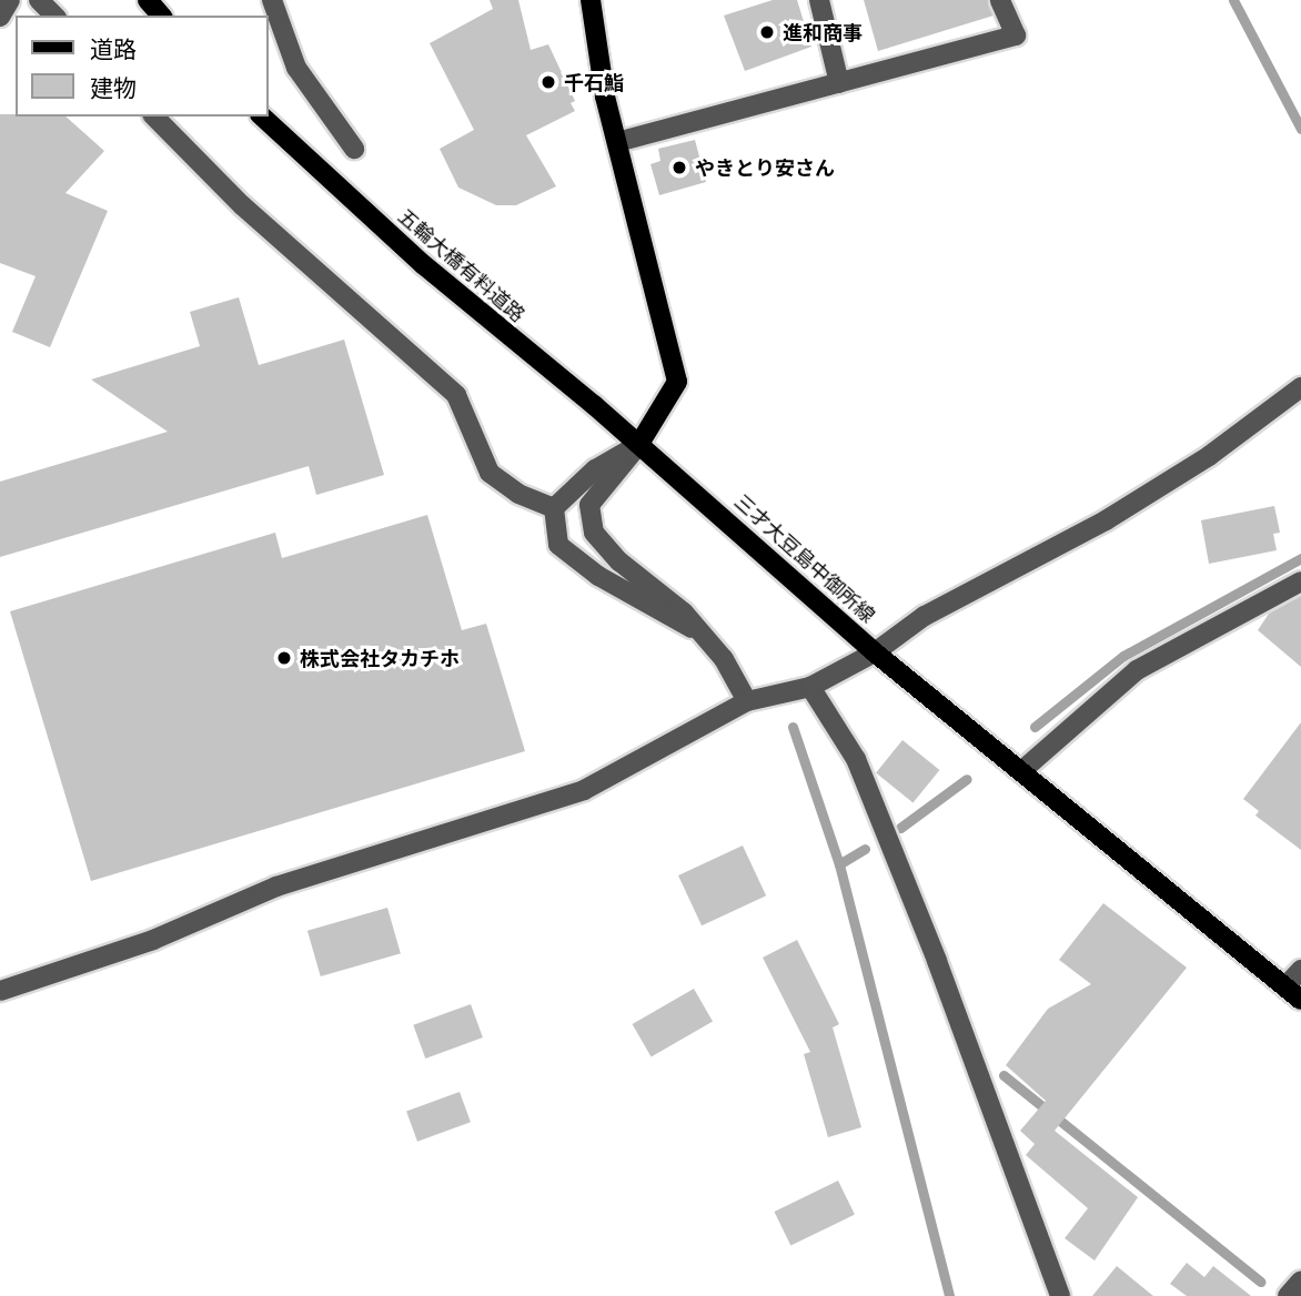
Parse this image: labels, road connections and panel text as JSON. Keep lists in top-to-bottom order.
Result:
{
  "streets": {
    "main road": ["五輪大橋有料道路", "三才大豆島中御所線"]
  },
  "crossings": [
    ["五輪大橋有料道路", "三才大豆島中御所線"]
  ],
  "places": [
    "進和商事",
    "千石鮨",
    "やきとり安さん",
    "株式会社タカチホ"
  ],
  "legend": ["道路", "建物"]
}
